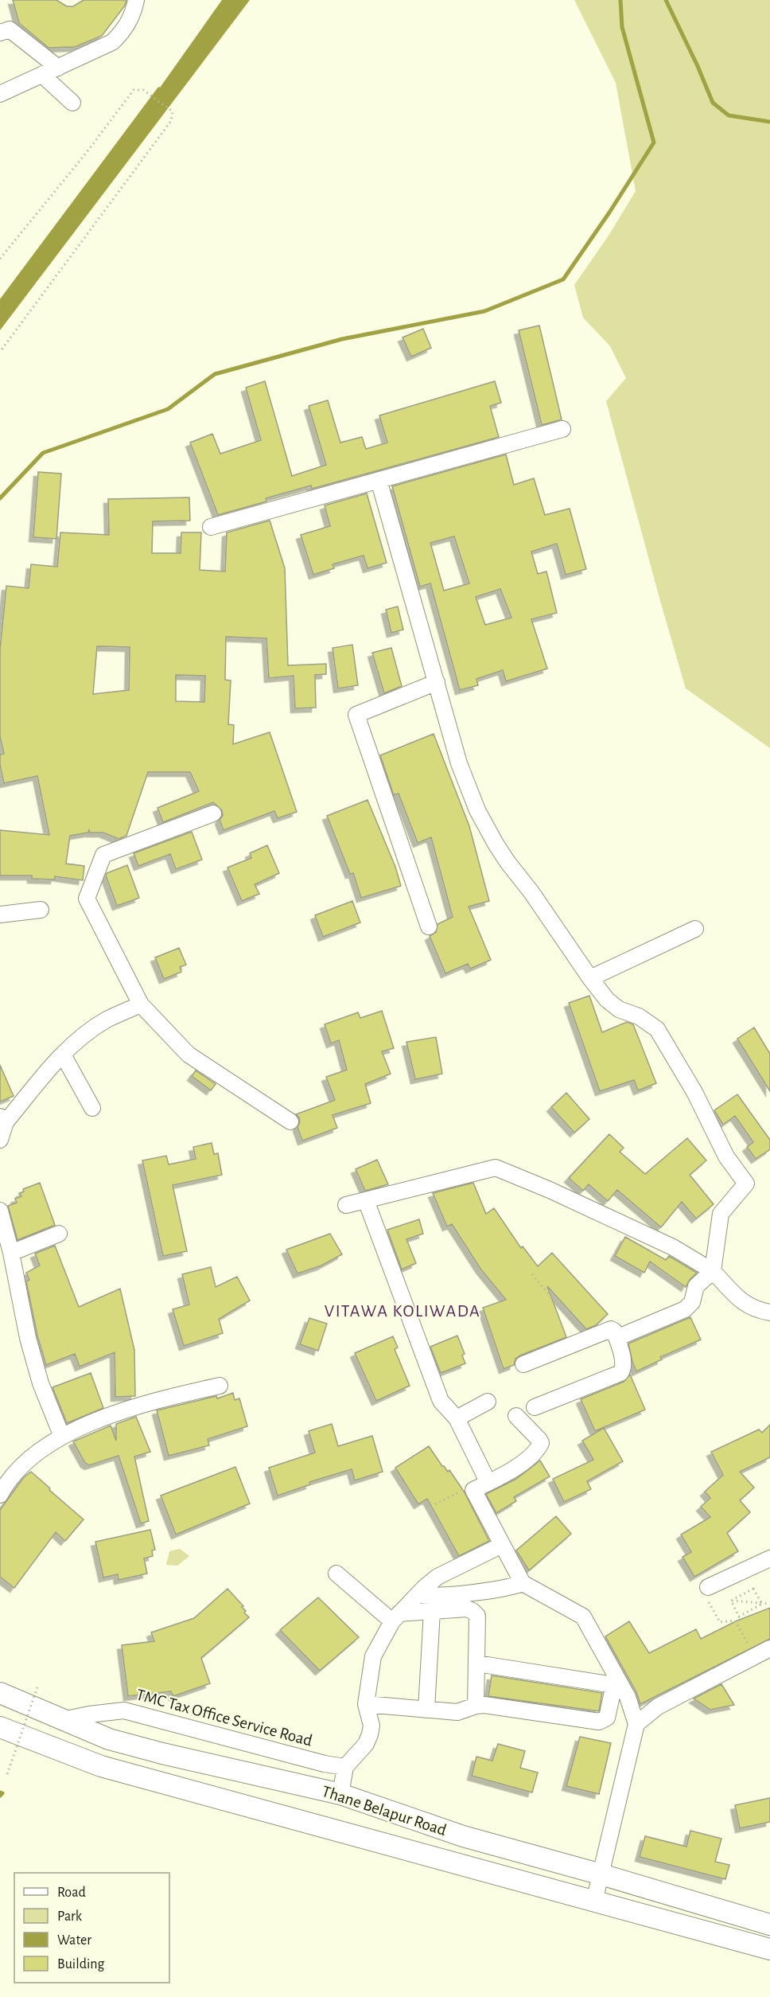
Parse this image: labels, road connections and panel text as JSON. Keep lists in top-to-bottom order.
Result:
{
  "streets": {
    "main road": ["Thane Belapur Road"],
    "street": ["TMC Tax Office Service Road"]
  },
  "crossings": [
    ["TMC Tax Office Service Road", "Thane Belapur Road"]
  ],
  "districts": ["VITAWA KOLIWADA"],
  "legend": [
    "Road",
    "Park",
    "Water",
    "Building"
  ]
}
